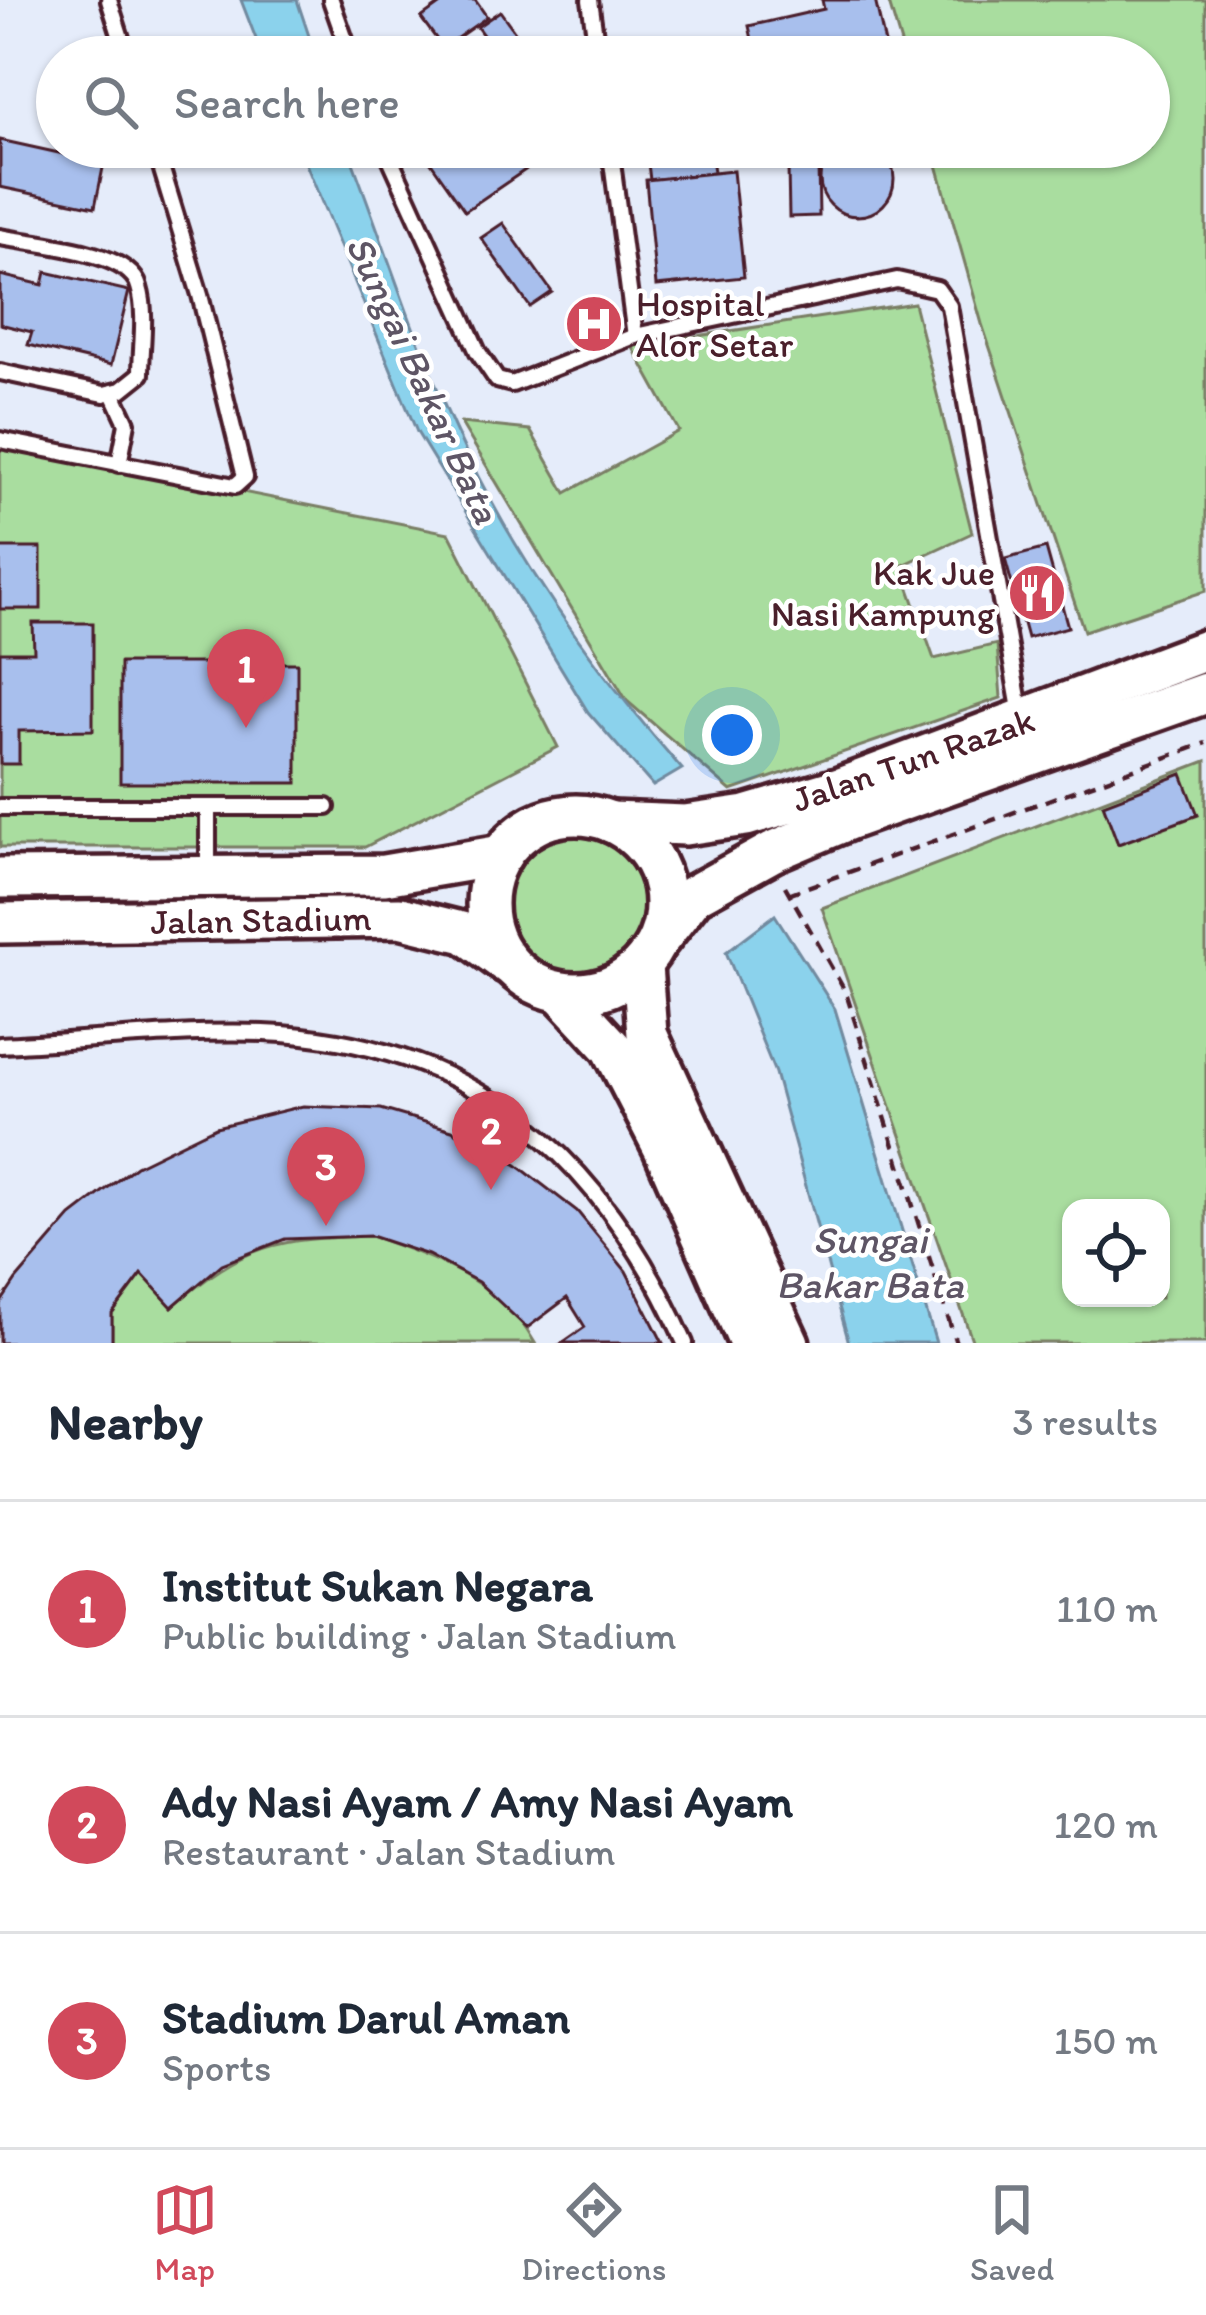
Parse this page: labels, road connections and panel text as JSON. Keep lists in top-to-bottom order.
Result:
{
  "streets": {
    "main road": ["Jalan Tun Razak", "Jalan Stadium"]
  },
  "crossings": [
    ["Jalan Tun Razak", "Jalan Stadium"]
  ],
  "water": ["Sungai Bakar Bata"],
  "places": {
    "hospital": ["Hospital Alor Setar"],
    "restaurant": ["Kak Jue Nasi Kampung"]
  },
  "page": {
    "search": "Search here",
    "pins": ["1", "2", "3"],
    "heading": ["Nearby", "3 results"],
    "list": [
      {
        "mark": "1",
        "name": "Institut Sukan Negara",
        "note": "Public building · Jalan Stadium",
        "value": "110 m"
      },
      {
        "mark": "2",
        "name": "Ady Nasi Ayam / Amy Nasi Ayam",
        "note": "Restaurant · Jalan Stadium",
        "value": "120 m"
      },
      {
        "mark": "3",
        "name": "Stadium Darul Aman",
        "note": "Sports",
        "value": "150 m"
      }
    ],
    "nav": ["Map", "Directions", "Saved"]
  }
}
